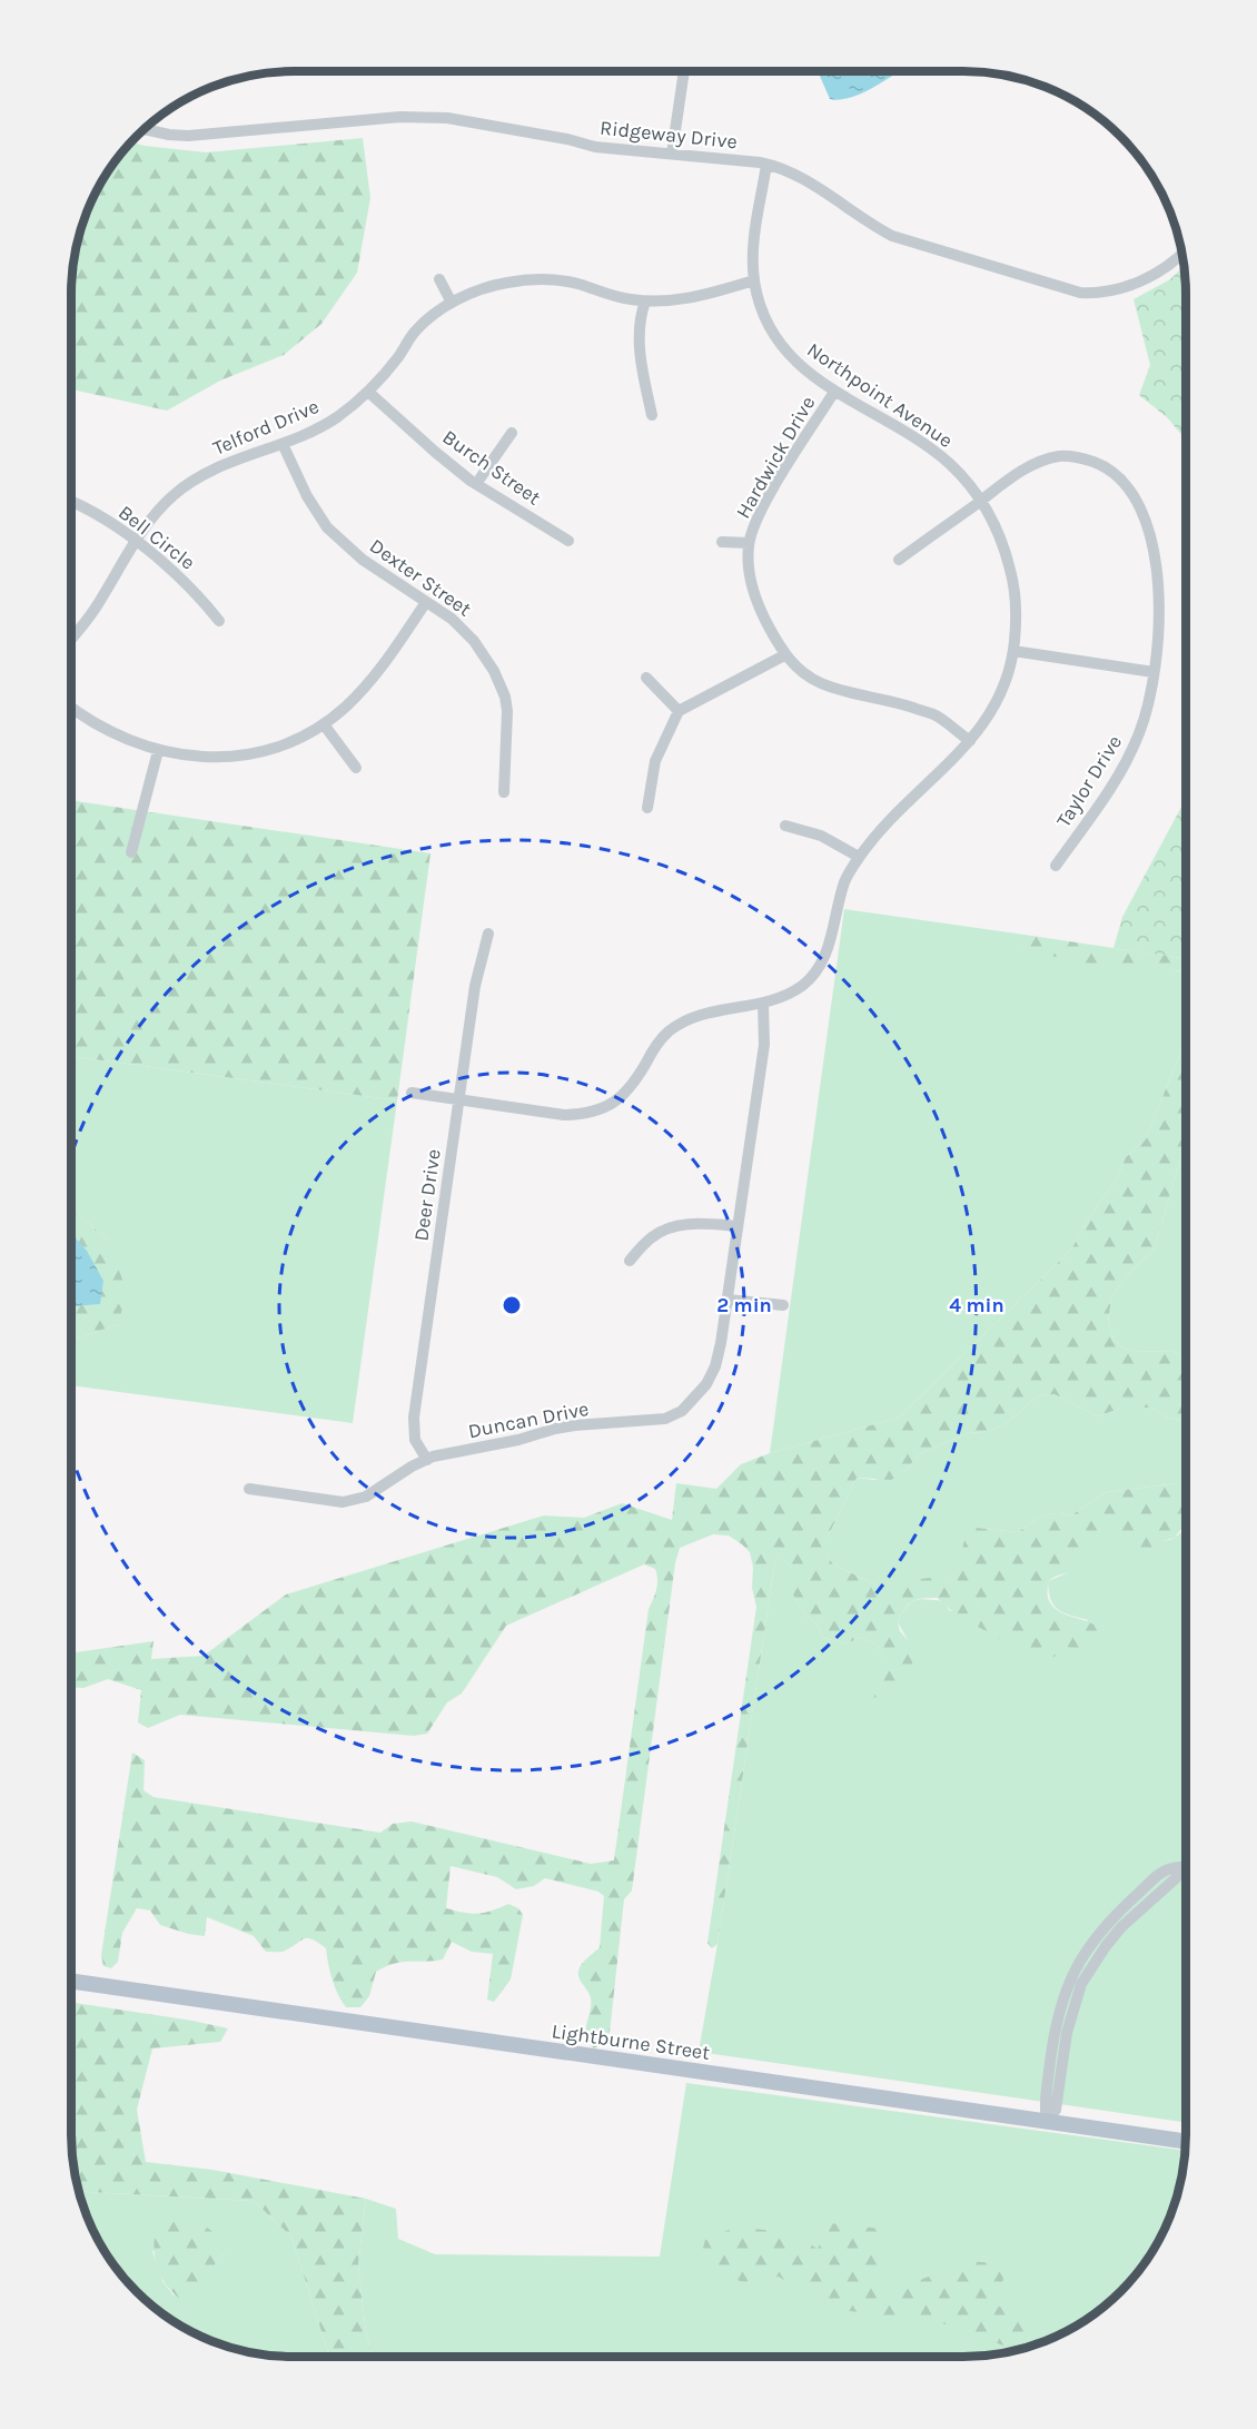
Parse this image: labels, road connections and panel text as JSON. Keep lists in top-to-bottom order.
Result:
{
  "streets": {
    "main road": ["Lightburne Street"],
    "street": [
      "Ridgeway Drive",
      "Northpoint Avenue",
      "Telford Drive",
      "Hardwick Drive",
      "Burch Street",
      "Bell Circle",
      "Dexter Street",
      "Taylor Drive",
      "Deer Drive",
      "Duncan Drive"
    ]
  },
  "crossings": [
    ["Ridgeway Drive", "Northpoint Avenue"],
    ["Northpoint Avenue", "Telford Drive"],
    ["Northpoint Avenue", "Hardwick Drive"],
    ["Northpoint Avenue", "Taylor Drive"],
    ["Northpoint Avenue", "Deer Drive"],
    ["Northpoint Avenue", "Duncan Drive"],
    ["Telford Drive", "Burch Street"],
    ["Telford Drive", "Bell Circle"],
    ["Telford Drive", "Dexter Street"],
    ["Deer Drive", "Duncan Drive"]
  ],
  "rings": ["2 min", "4 min"]
}
